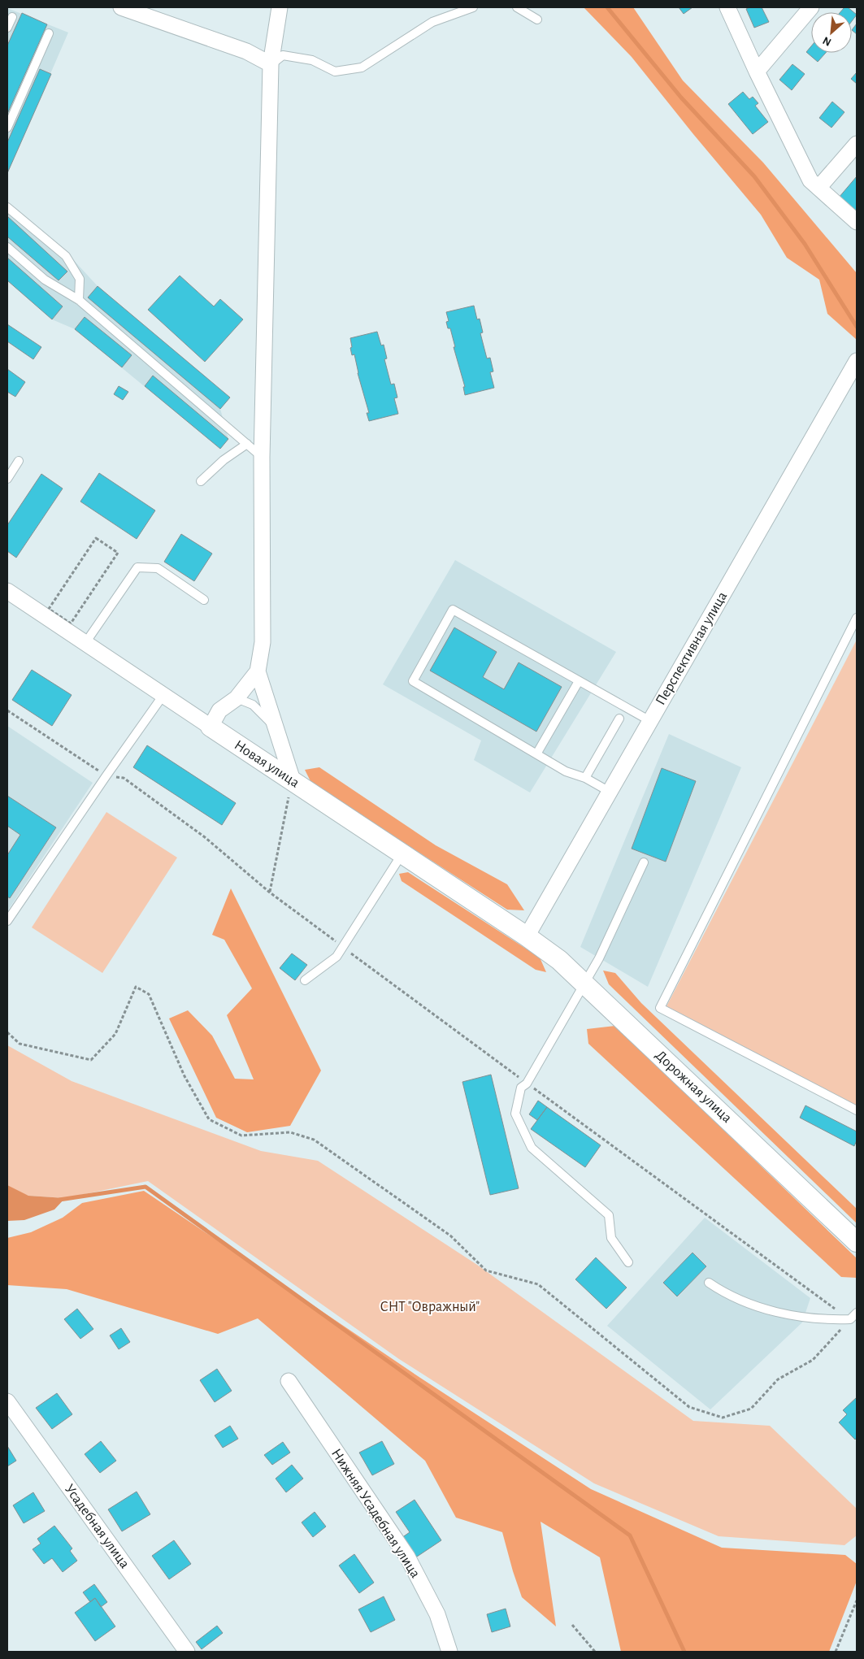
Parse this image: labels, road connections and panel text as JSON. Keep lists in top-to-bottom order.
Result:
{
  "streets": {
    "street": [
      "Перспективная улица",
      "Новая улица",
      "Дорожная улица",
      "Нижняя Усадебная улица",
      "Усадебная улица"
    ]
  },
  "crossings": [
    ["Перспективная улица", "Новая улица"],
    ["Перспективная улица", "Дорожная улица"],
    ["Новая улица", "Дорожная улица"]
  ],
  "parks": ["СНТ \"Овражный\""],
  "north": "bottom left"
}
